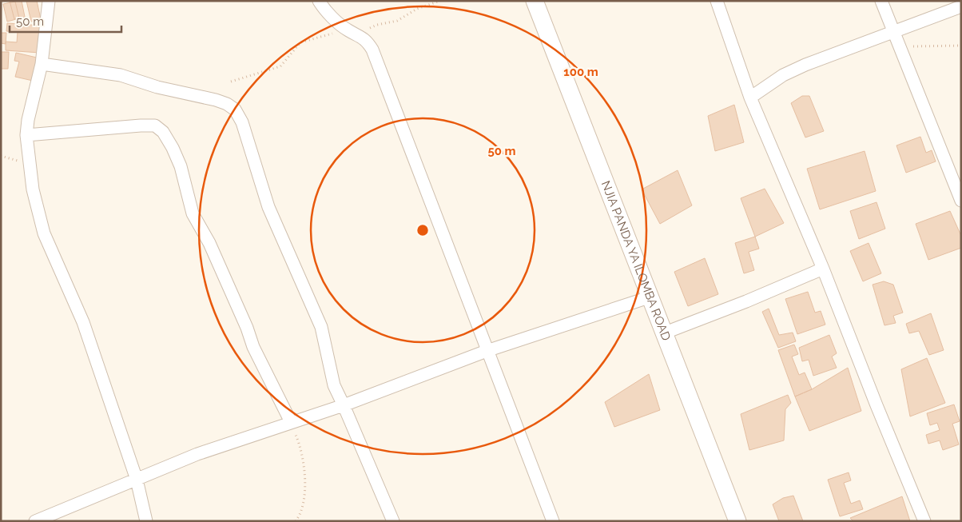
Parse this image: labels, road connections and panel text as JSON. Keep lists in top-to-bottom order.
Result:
{
  "streets": {
    "main road": ["NJIA PANDA YA ILOMBA ROAD"]
  },
  "scale_bar": "50 m",
  "rings": ["100 m", "50 m"]
}
